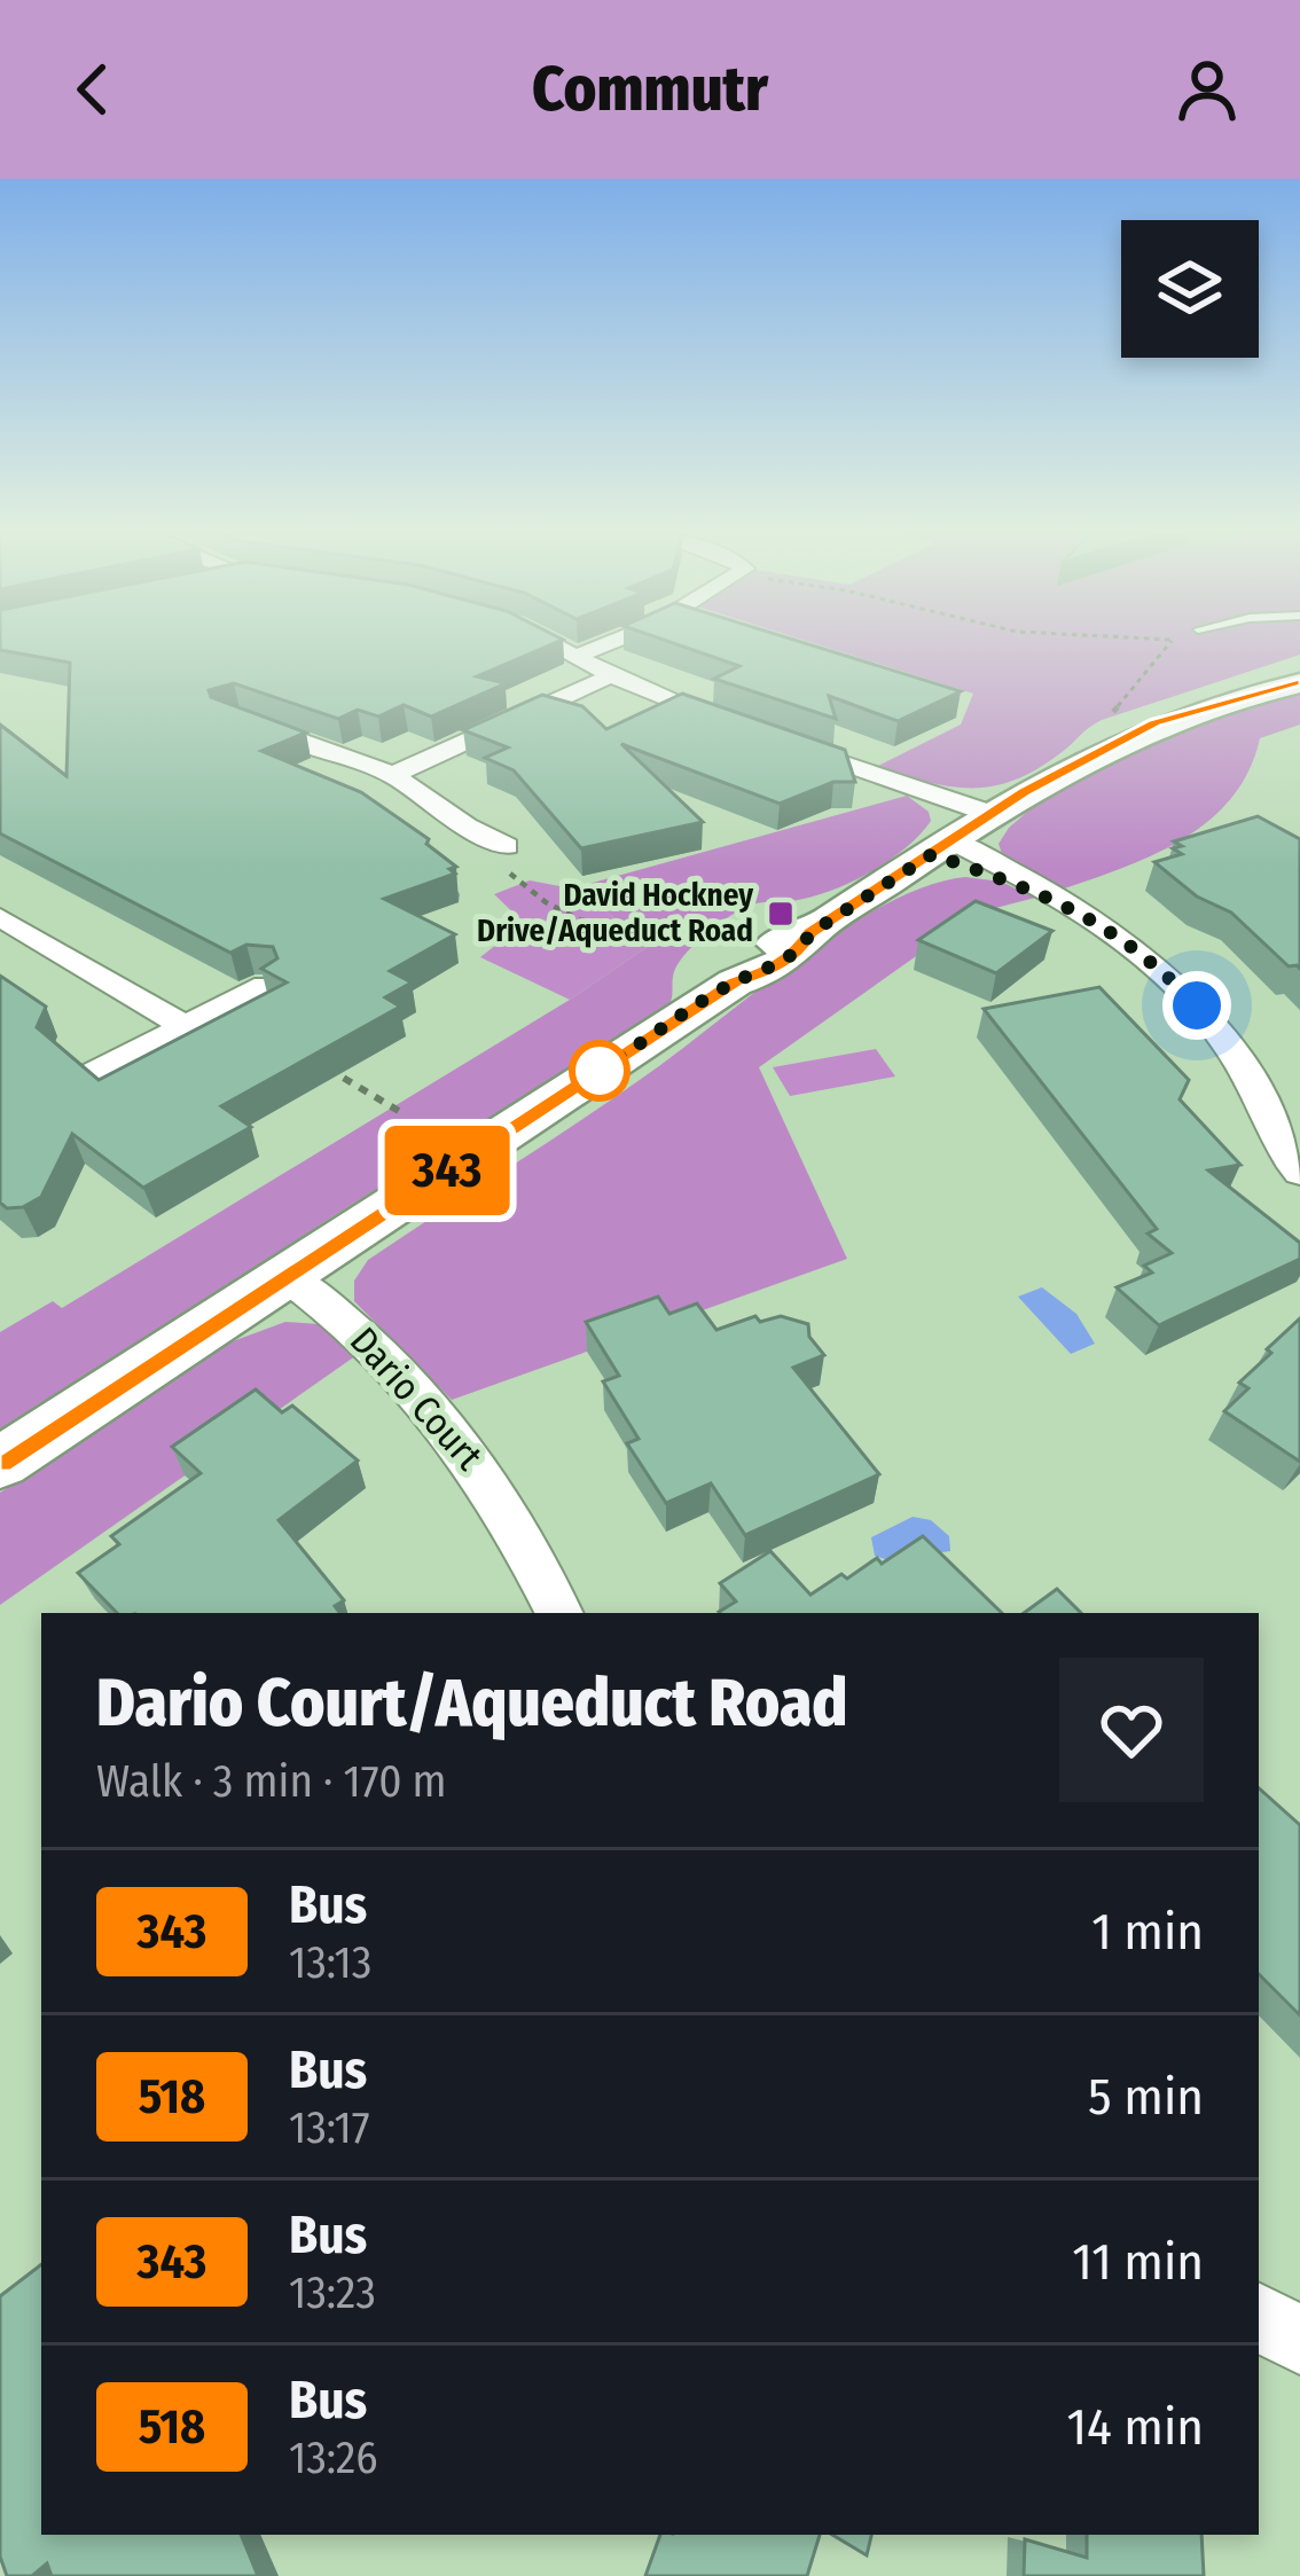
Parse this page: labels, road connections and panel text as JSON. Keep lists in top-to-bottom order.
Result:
{
  "streets": {
    "street": ["Dario Court"]
  },
  "places": {
    "transit": ["David Hockney Drive/Aqueduct Road"]
  },
  "lines": ["bus line 343"],
  "page": {
    "header": "Commutr",
    "on_map": "343",
    "heading": ["Dario Court/Aqueduct Road", "Walk · 3 min · 170 m"],
    "list": [
      {
        "mark": "343",
        "name": "Bus",
        "note": "13:13",
        "value": "1 min"
      },
      {
        "mark": "518",
        "name": "Bus",
        "note": "13:17",
        "value": "5 min"
      },
      {
        "mark": "343",
        "name": "Bus",
        "note": "13:23",
        "value": "11 min"
      },
      {
        "mark": "518",
        "name": "Bus",
        "note": "13:26",
        "value": "14 min"
      }
    ]
  }
}
